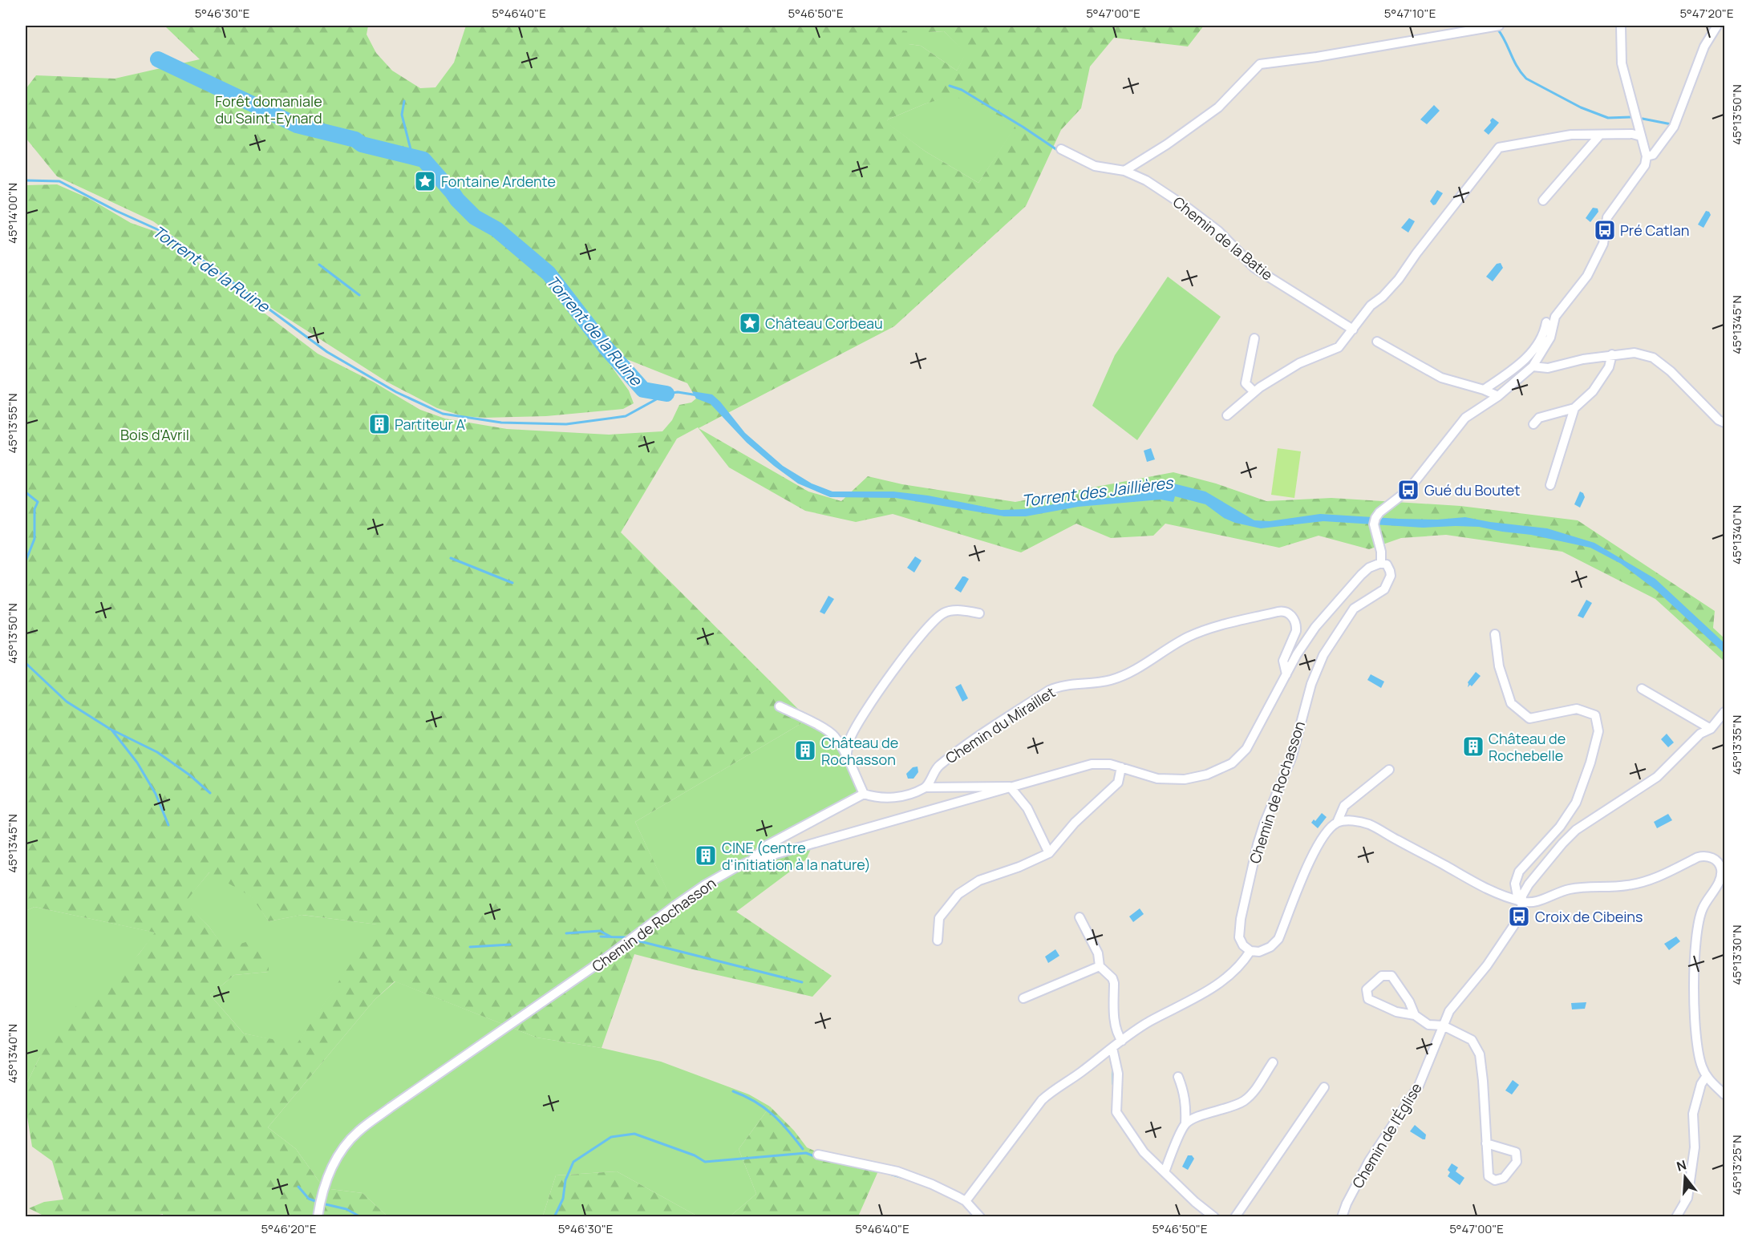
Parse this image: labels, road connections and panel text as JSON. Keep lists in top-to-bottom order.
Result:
{
  "streets": {
    "street": [
      "Chemin de la Batie",
      "Chemin du Miraillet",
      "Chemin de Rochasson",
      "Chemin de l'Église"
    ]
  },
  "crossings": [
    ["Chemin du Miraillet", "Chemin de Rochasson"]
  ],
  "water": ["Torrent de la Ruine", "Torrent des Jaillières"],
  "parks": ["Forêt domaniale du Saint-Eynard", "Bois d'Avril"],
  "places": {
    "place": ["Fontaine Ardente", "Château Corbeau"],
    "bus stop": ["Pré Catlan", "Gué du Boutet", "Croix de Cibeins"],
    "building": [
      "Partiteur A'",
      "Château de Rochebelle",
      "Château de Rochasson",
      "CINE (centre d'initiation à la nature)"
    ]
  },
  "north": "top",
  "coordinates": [
    "5°46'30\"E",
    "5°46'40\"E",
    "5°46'50\"E",
    "5°47'00\"E",
    "5°47'10\"E",
    "5°47'20\"E",
    "45°13'50\"N",
    "45°14'00\"N",
    "45°13'45\"N",
    "45°13'55\"N",
    "45°13'40\"N",
    "45°13'35\"N",
    "45°13'30\"N",
    "45°13'25\"N",
    "5°46'20\"E"
  ]
}
